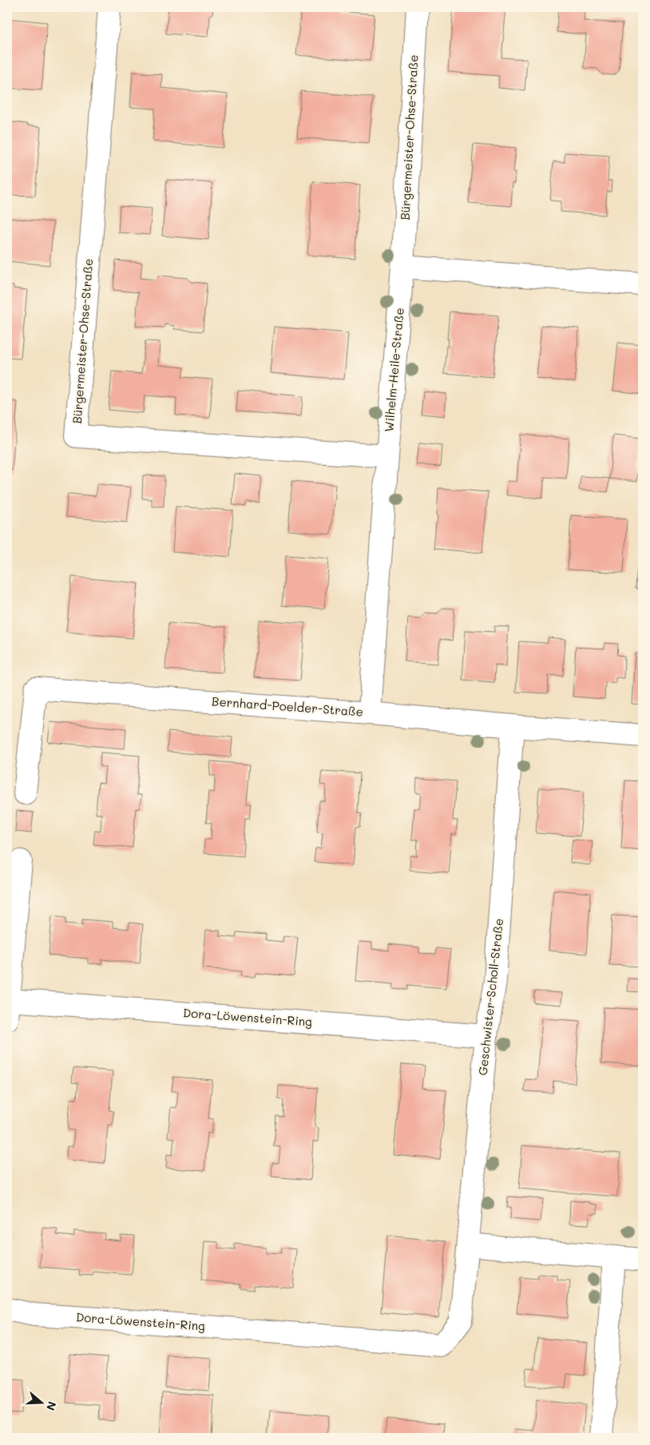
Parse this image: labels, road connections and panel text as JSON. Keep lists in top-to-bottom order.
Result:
{
  "streets": {
    "street": [
      "Bürgermeister-Ohse-Straße",
      "Wilhelm-Heile-Straße",
      "Bernhard-Poelder-Straße",
      "Geschwister-Scholl-Straße",
      "Dora-Löwenstein-Ring"
    ]
  },
  "crossings": [
    ["Bürgermeister-Ohse-Straße", "Wilhelm-Heile-Straße"],
    ["Wilhelm-Heile-Straße", "Bernhard-Poelder-Straße"],
    ["Bernhard-Poelder-Straße", "Geschwister-Scholl-Straße"],
    ["Geschwister-Scholl-Straße", "Dora-Löwenstein-Ring"]
  ],
  "north": "right"
}
